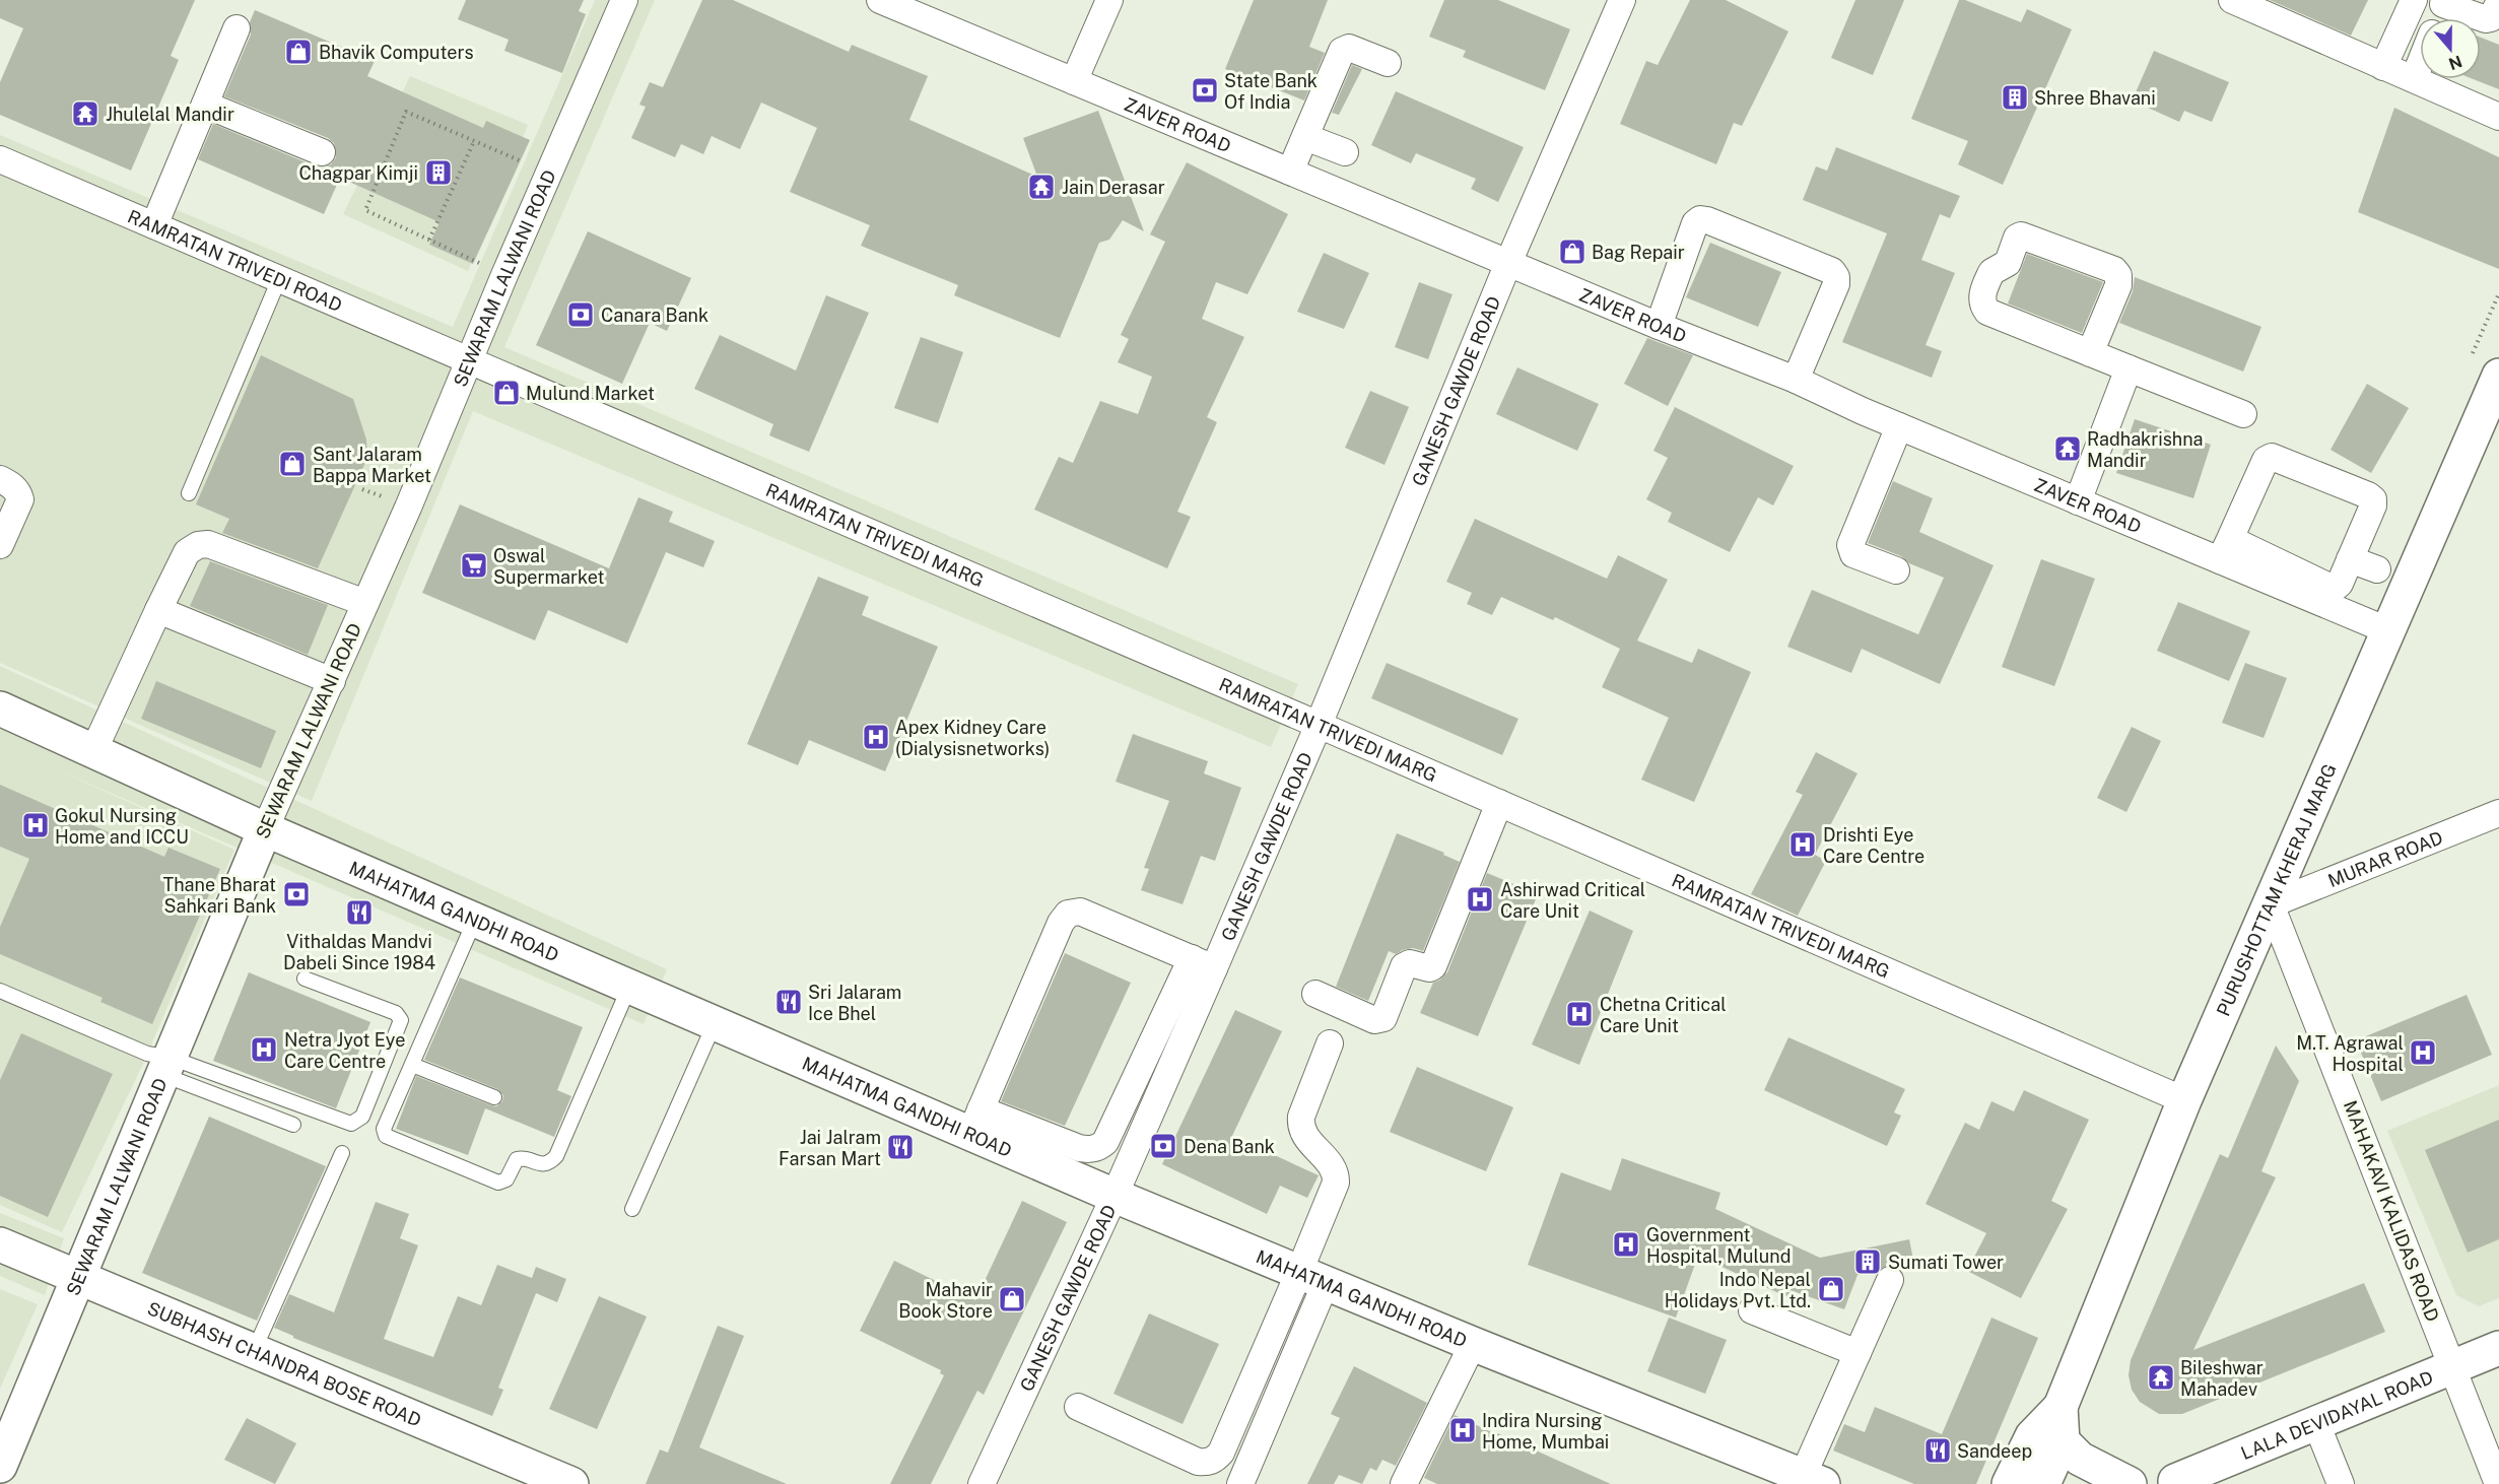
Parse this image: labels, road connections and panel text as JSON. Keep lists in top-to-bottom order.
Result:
{
  "streets": {
    "main road": [
      "SEWARAM LALWANI ROAD",
      "PURUSHOTTAM KHERAJ MARG",
      "MAHATMA GANDHI ROAD",
      "SUBHASH CHANDRA BOSE ROAD",
      "LALA DEVIDAYAL ROAD"
    ],
    "street": [
      "ZAVER ROAD",
      "RAMRATAN TRIVEDI ROAD",
      "GANESH GAWDE ROAD",
      "RAMRATAN TRIVEDI MARG",
      "MURAR ROAD",
      "MAHAKAVI KALIDAS ROAD"
    ]
  },
  "crossings": [
    ["ZAVER ROAD", "GANESH GAWDE ROAD"],
    ["ZAVER ROAD", "PURUSHOTTAM KHERAJ MARG"],
    ["RAMRATAN TRIVEDI ROAD", "SEWARAM LALWANI ROAD"],
    ["RAMRATAN TRIVEDI ROAD", "RAMRATAN TRIVEDI MARG"],
    ["SEWARAM LALWANI ROAD", "RAMRATAN TRIVEDI MARG"],
    ["SEWARAM LALWANI ROAD", "MAHATMA GANDHI ROAD"],
    ["SEWARAM LALWANI ROAD", "SUBHASH CHANDRA BOSE ROAD"],
    ["GANESH GAWDE ROAD", "RAMRATAN TRIVEDI MARG"],
    ["GANESH GAWDE ROAD", "MAHATMA GANDHI ROAD"],
    ["RAMRATAN TRIVEDI MARG", "PURUSHOTTAM KHERAJ MARG"],
    ["MURAR ROAD", "PURUSHOTTAM KHERAJ MARG"],
    ["MURAR ROAD", "MAHAKAVI KALIDAS ROAD"],
    ["PURUSHOTTAM KHERAJ MARG", "MAHAKAVI KALIDAS ROAD"],
    ["MAHAKAVI KALIDAS ROAD", "LALA DEVIDAYAL ROAD"]
  ],
  "places": {
    "shop": [
      "Bhavik Computers",
      "Bag Repair",
      "Mulund Market",
      "Sant Jalaram Bappa Market",
      "Indo Nepal Holidays Pvt. Ltd.",
      "Mahavir Book Store"
    ],
    "bank": [
      "State Bank Of India",
      "Canara Bank",
      "Thane Bharat Sahkari Bank",
      "Dena Bank"
    ],
    "building": ["Shree Bhavani", "Chagpar Kimji", "Sumati Tower"],
    "temple": [
      "Jhulelal Mandir",
      "Jain Derasar",
      "Radhakrishna Mandir",
      "Bileshwar Mahadev"
    ],
    "supermarket": ["Oswal Supermarket"],
    "hospital": [
      "Apex Kidney Care (Dialysisnetworks)",
      "Gokul Nursing Home and ICCU",
      "Drishti Eye Care Centre",
      "Ashirwad Critical Care Unit",
      "Chetna Critical Care Unit",
      "Netra Jyot Eye Care Centre",
      "M.T. Agrawal Hospital",
      "Government Hospital, Mulund",
      "Indira Nursing Home, Mumbai"
    ],
    "restaurant": [
      "Vithaldas Mandvi Dabeli Since 1984",
      "Sri Jalaram Ice Bhel",
      "Jai Jalram Farsan Mart",
      "Sandeep"
    ]
  },
  "north": "bottom"
}
